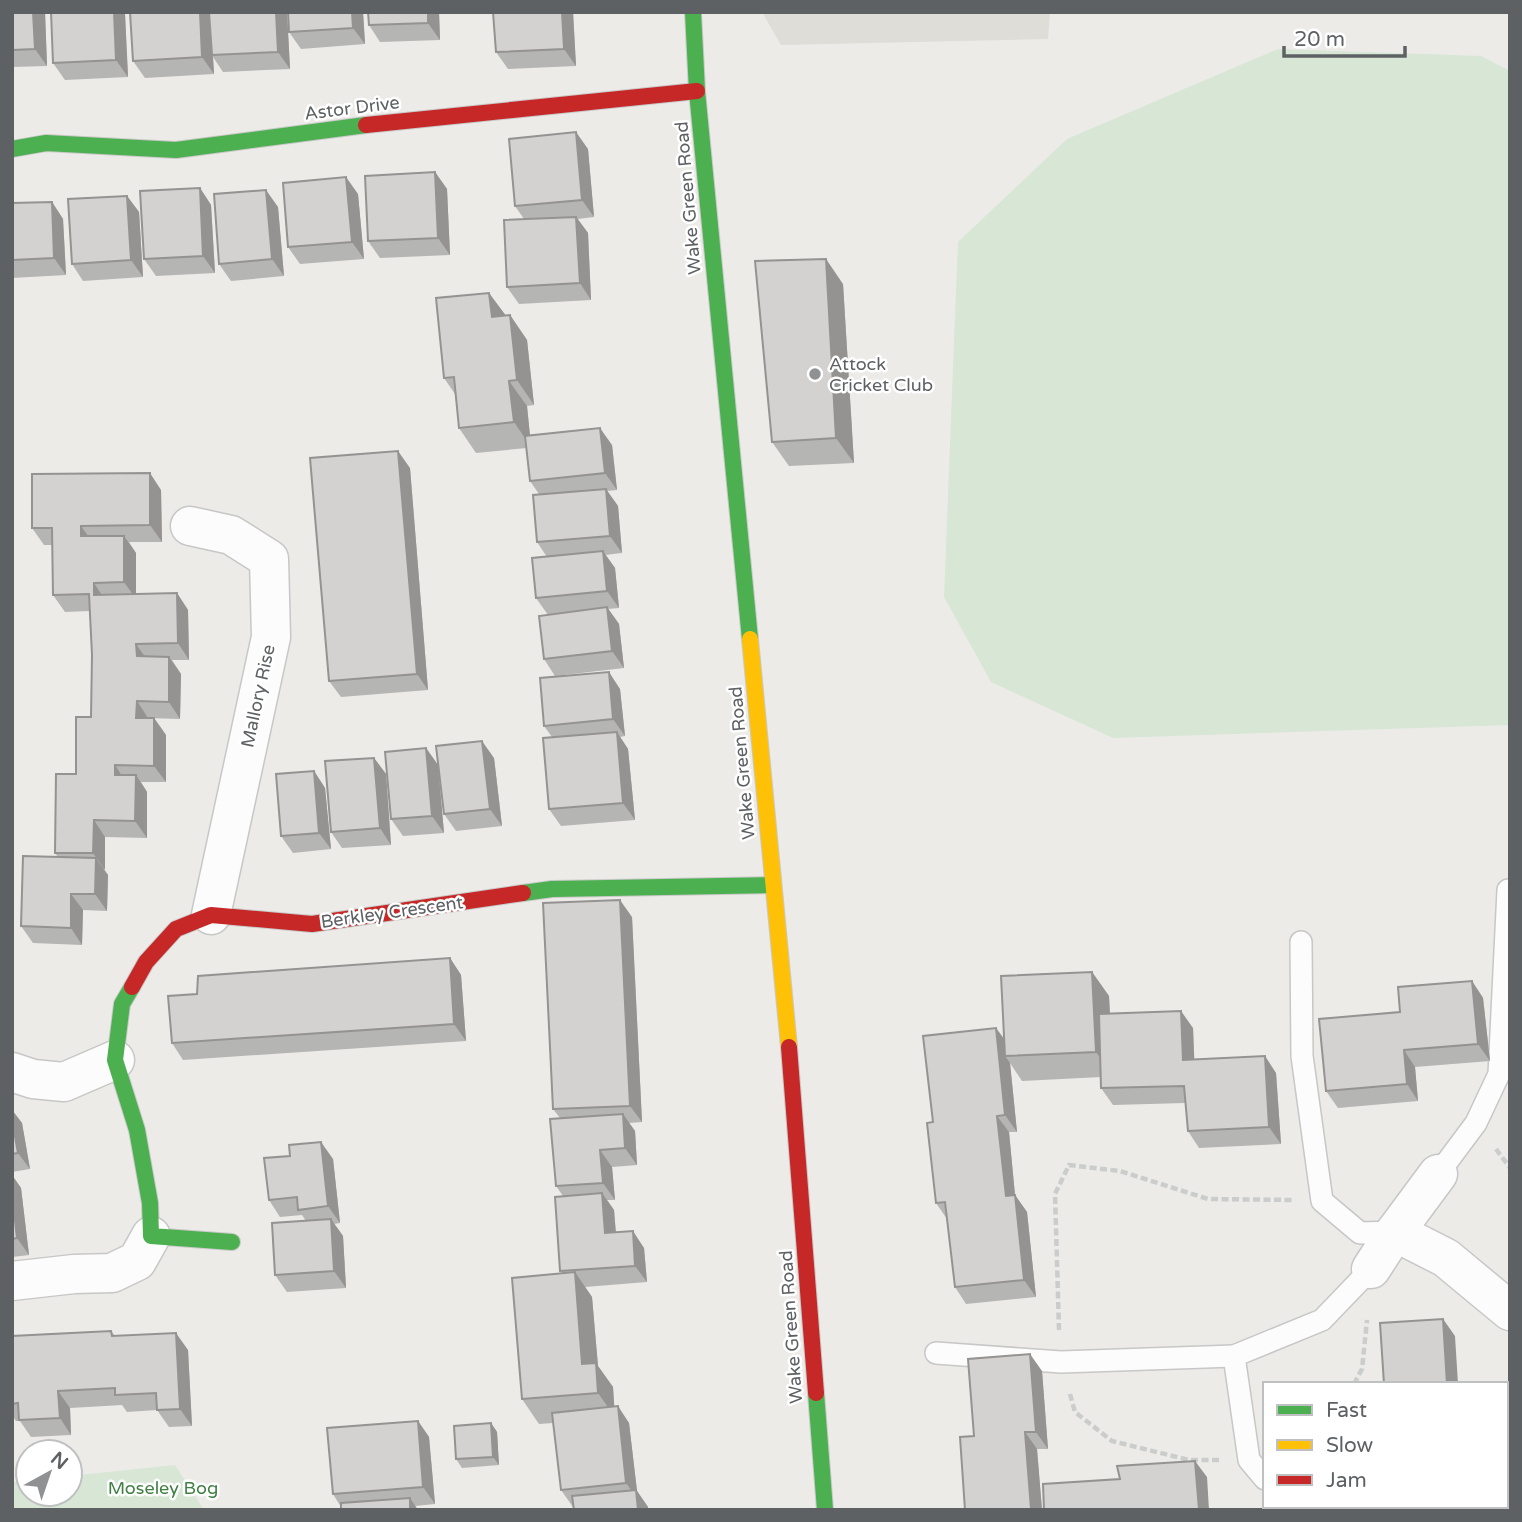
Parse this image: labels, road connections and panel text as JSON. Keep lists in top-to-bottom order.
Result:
{
  "streets": {
    "street": [
      "Astor Drive",
      "Wake Green Road",
      "Mallory Rise",
      "Berkley Crescent"
    ]
  },
  "crossings": [
    ["Astor Drive", "Wake Green Road"],
    ["Wake Green Road", "Berkley Crescent"],
    ["Mallory Rise", "Berkley Crescent"]
  ],
  "parks": ["Moseley Bog"],
  "places": ["Attock Cricket Club"],
  "legend": ["Fast", "Slow", "Jam"],
  "scale_bar": "20 m",
  "north": "top right"
}
